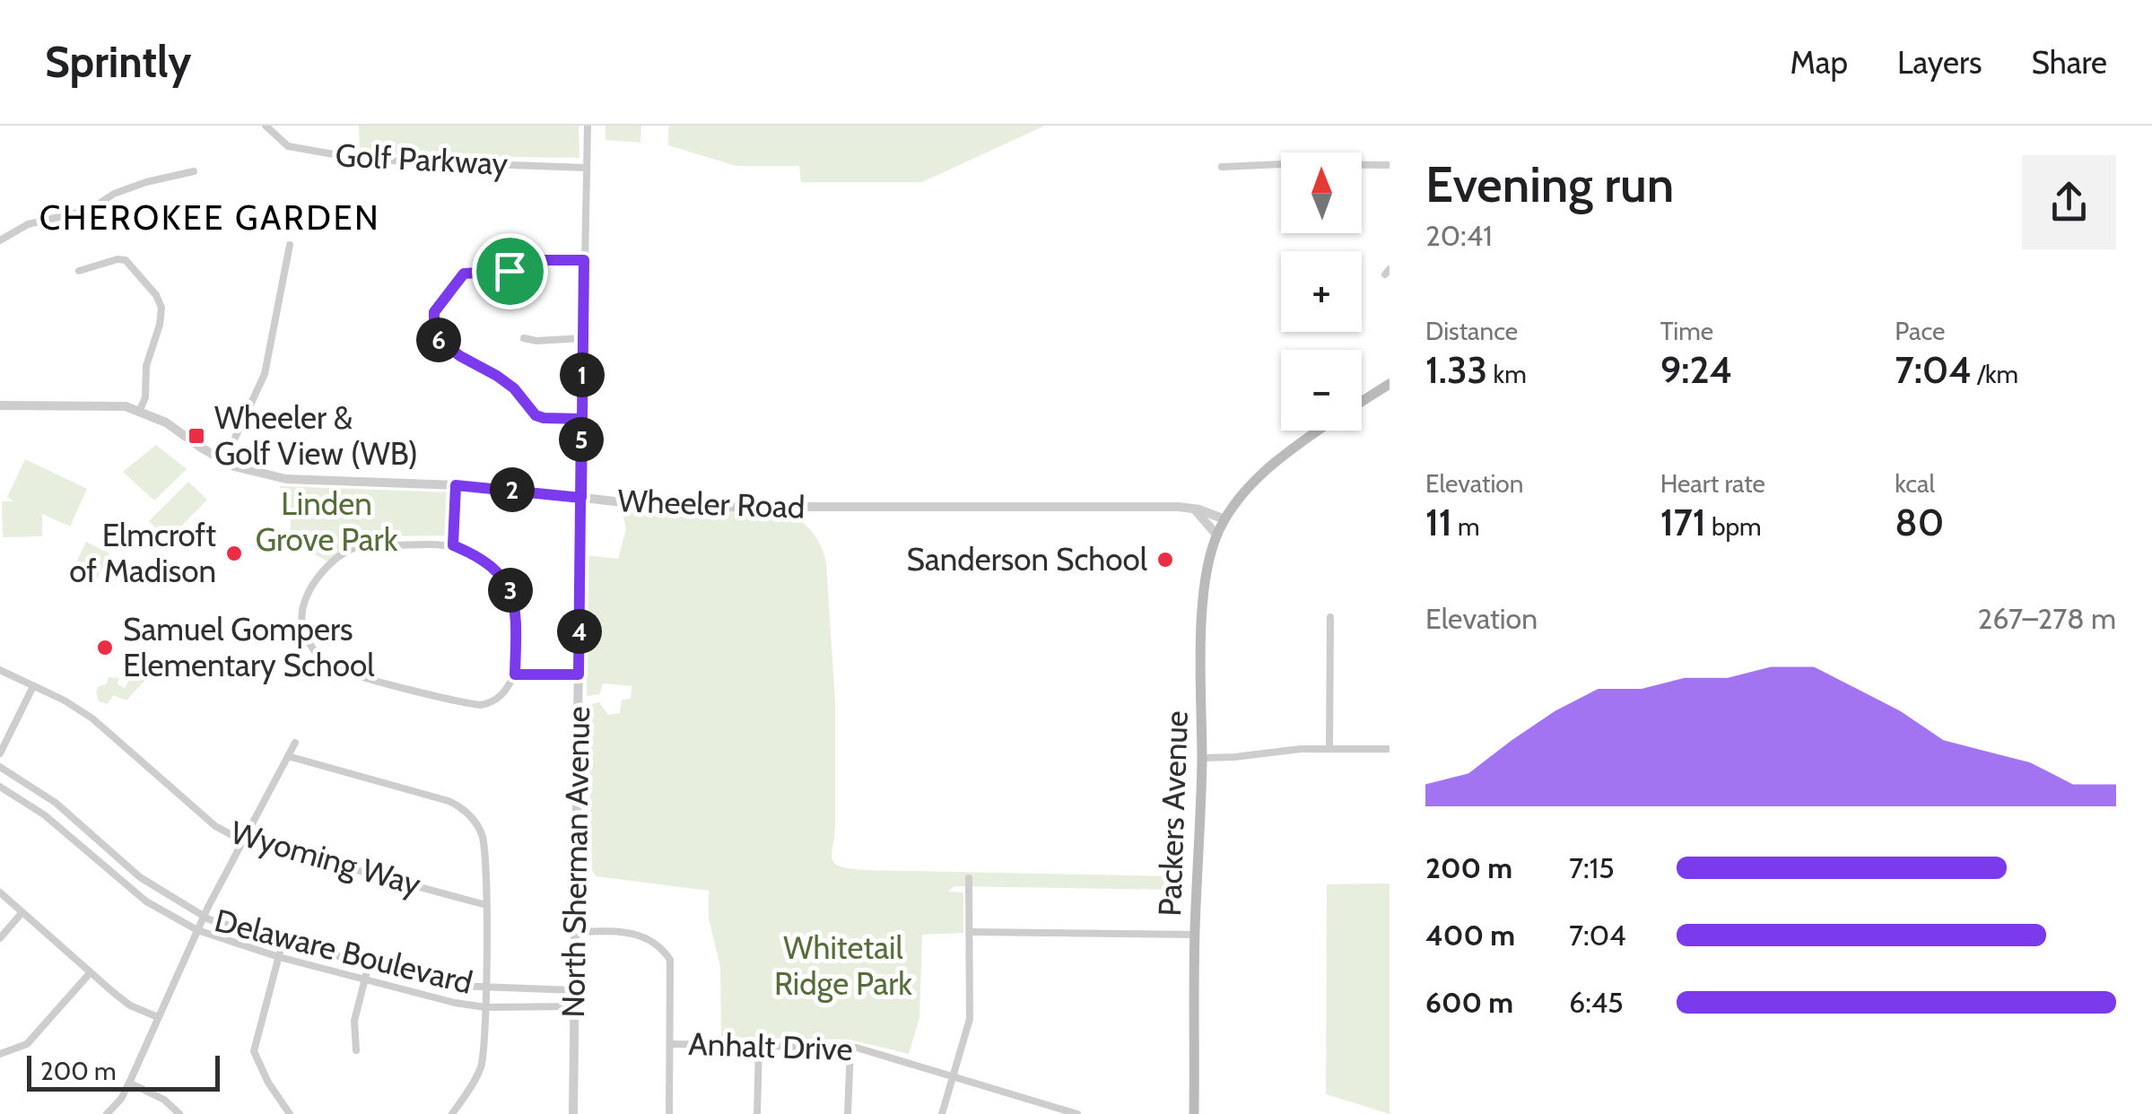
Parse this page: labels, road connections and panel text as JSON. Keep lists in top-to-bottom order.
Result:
{
  "streets": {
    "main road": ["Packers Avenue"],
    "street": [
      "Golf Parkway",
      "Wheeler Road",
      "Wyoming Way",
      "North Sherman Avenue",
      "Delaware Boulevard",
      "Anhalt Drive"
    ]
  },
  "crossings": [
    ["Golf Parkway", "North Sherman Avenue"],
    ["Wheeler Road", "Packers Avenue"],
    ["Wheeler Road", "North Sherman Avenue"],
    ["North Sherman Avenue", "Delaware Boulevard"]
  ],
  "districts": ["CHEROKEE GARDEN"],
  "parks": ["Linden Grove Park", "Whitetail Ridge Park"],
  "places": {
    "transit": ["Wheeler & Golf View (WB)"],
    "other": ["Elmcroft of Madison", "Sanderson School", "Samuel Gompers Elementary School"]
  },
  "scale_bar": "200 m",
  "north": "top",
  "page": {
    "header": "Sprintly",
    "nav": ["Map", "Layers", "Share"],
    "heading": ["Evening run", "20:41"],
    "map_buttons": ["+", "−"],
    "stats": [
      ["Distance", "1.33 km"],
      ["Time", "9:24"],
      ["Pace", "7:04 /km"],
      ["Elevation", "11 m"],
      ["Heart rate", "171 bpm"],
      ["kcal", "80"]
    ],
    "pins": [
      "6",
      "1",
      "5",
      "2",
      "3",
      "4"
    ],
    "chart": ["Elevation", "267–278 m"],
    "list": [
      {
        "name": "200 m",
        "note": "7:15"
      },
      {
        "name": "400 m",
        "note": "7:04"
      },
      {
        "name": "600 m",
        "note": "6:45"
      }
    ],
    "scale": "200 m"
  }
}
